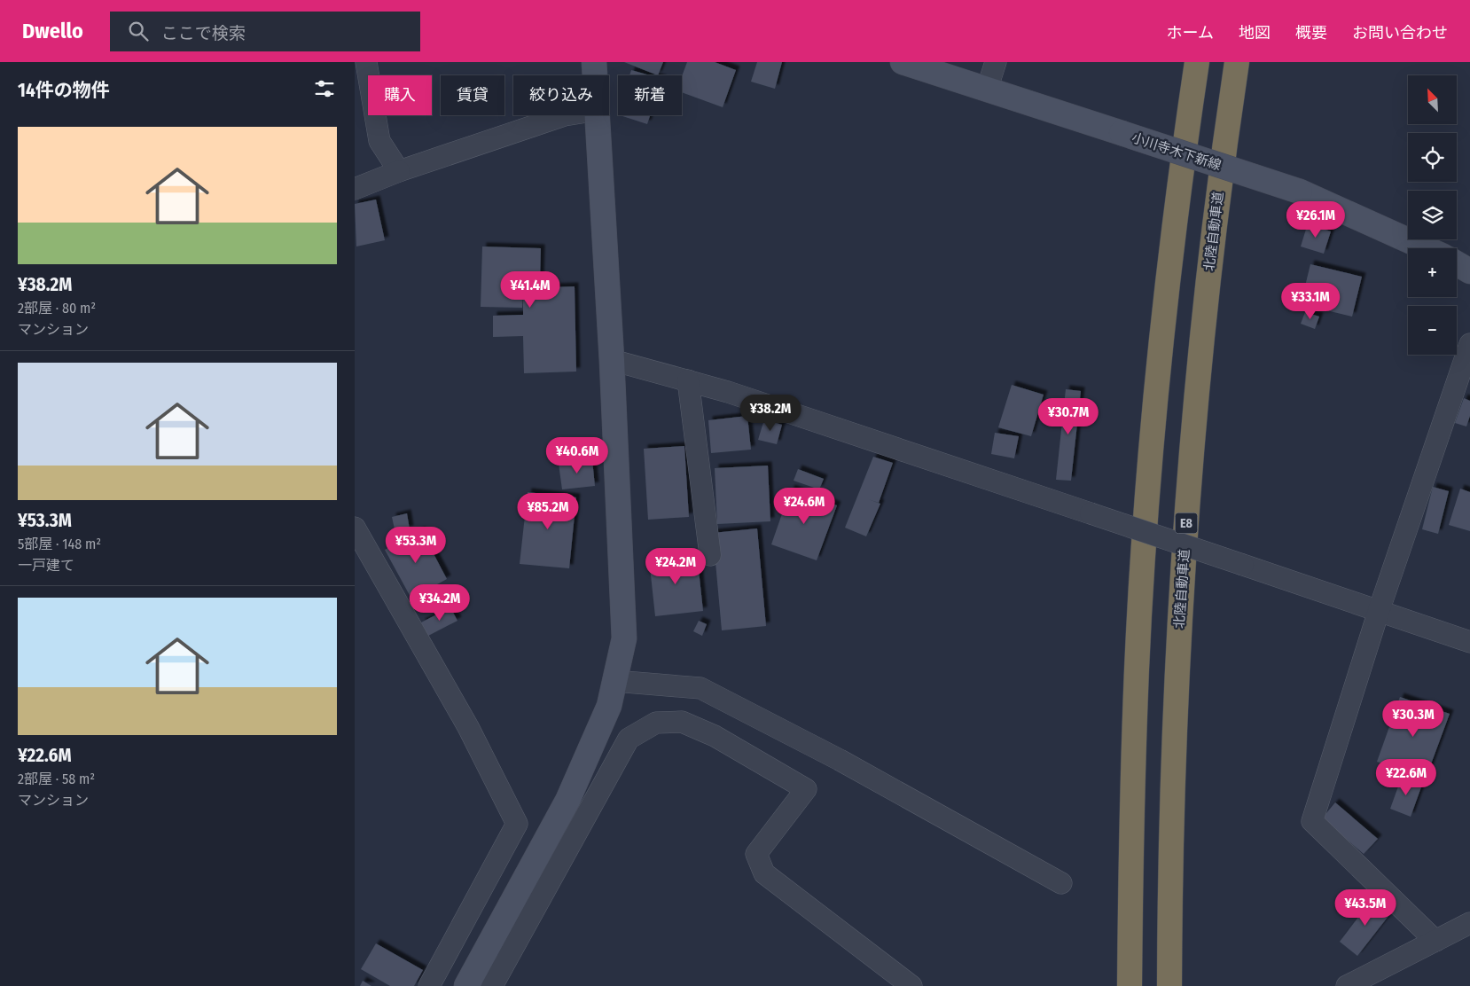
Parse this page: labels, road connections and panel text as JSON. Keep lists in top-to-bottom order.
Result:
{
  "streets": {
    "highway": ["北陸自動車道", "E8"],
    "street": ["小川寺木下新線"]
  },
  "north": "top left",
  "page": {
    "header": "Dwello",
    "search": "ここで検索",
    "nav": [
      "ホーム",
      "地図",
      "概要",
      "お問い合わせ"
    ],
    "heading": "14件の物件",
    "map_buttons": ["+", "−"],
    "chip": [
      "購入",
      "賃貸",
      "絞り込み",
      "新着"
    ],
    "list": [
      {
        "name": "¥38.2M",
        "note": "2部屋 · 80 m² · マンション"
      },
      {
        "name": "¥53.3M",
        "note": "5部屋 · 148 m² · 一戸建て"
      },
      {
        "name": "¥22.6M",
        "note": "2部屋 · 58 m² · マンション"
      }
    ],
    "price": [
      "¥26.1M",
      "¥41.4M",
      "¥33.1M",
      "¥38.2M",
      "¥30.7M",
      "¥40.6M",
      "¥24.6M",
      "¥85.2M",
      "¥53.3M",
      "¥24.2M",
      "¥34.2M",
      "¥30.3M",
      "¥22.6M",
      "¥43.5M"
    ]
  }
}
